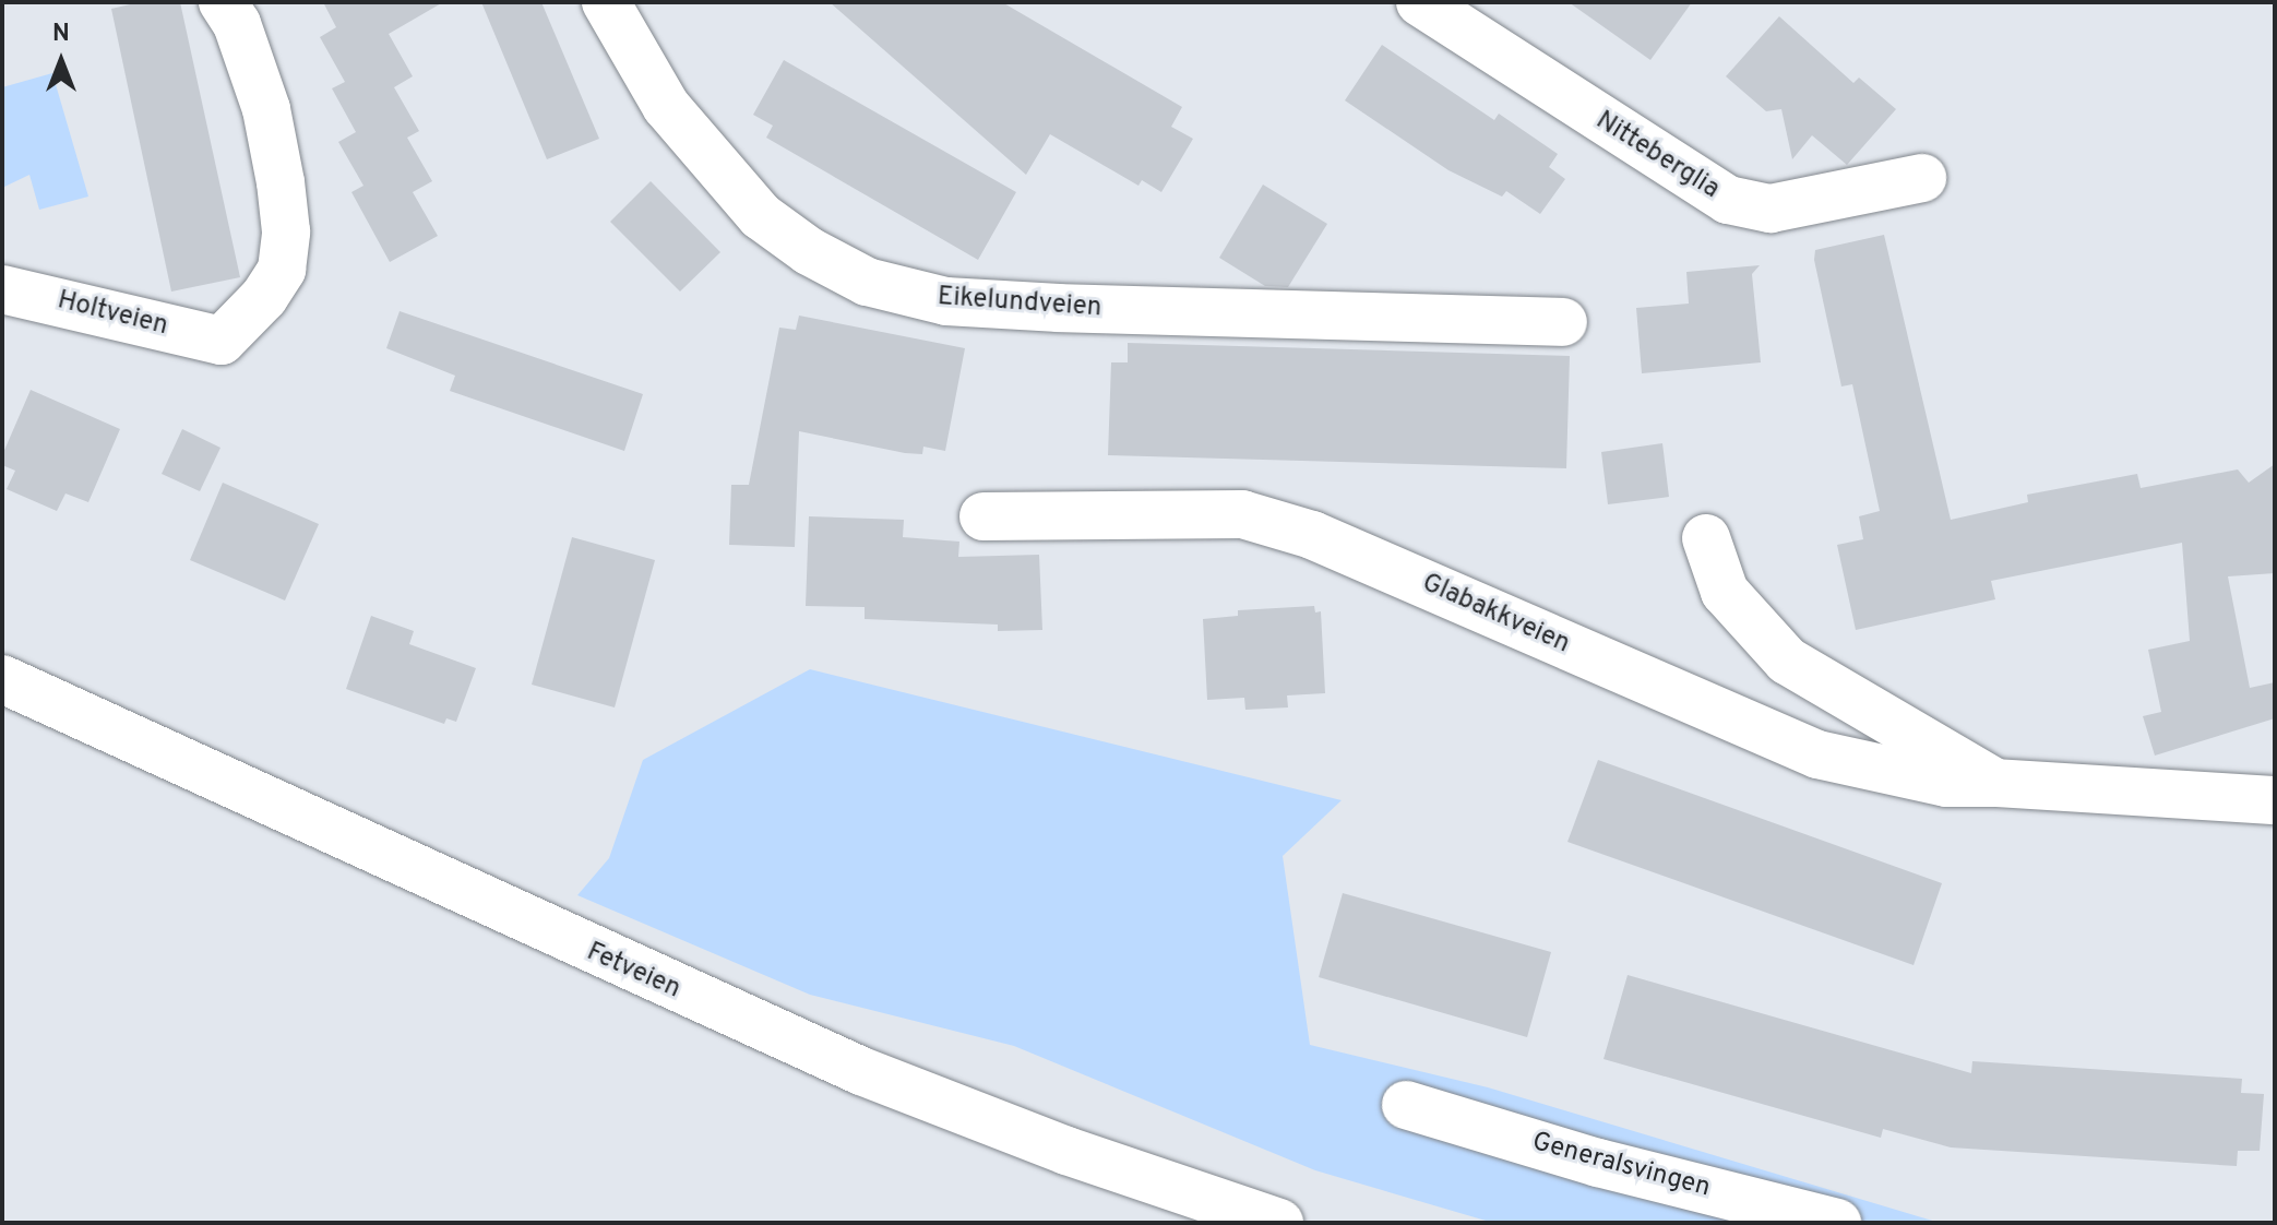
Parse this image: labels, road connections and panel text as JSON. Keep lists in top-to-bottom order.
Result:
{
  "streets": {
    "main road": [
      "Nitteberglia",
      "Eikelundveien",
      "Holtveien",
      "Glabakkveien",
      "Fetveien",
      "Generalsvingen"
    ]
  },
  "north": "top"
}
